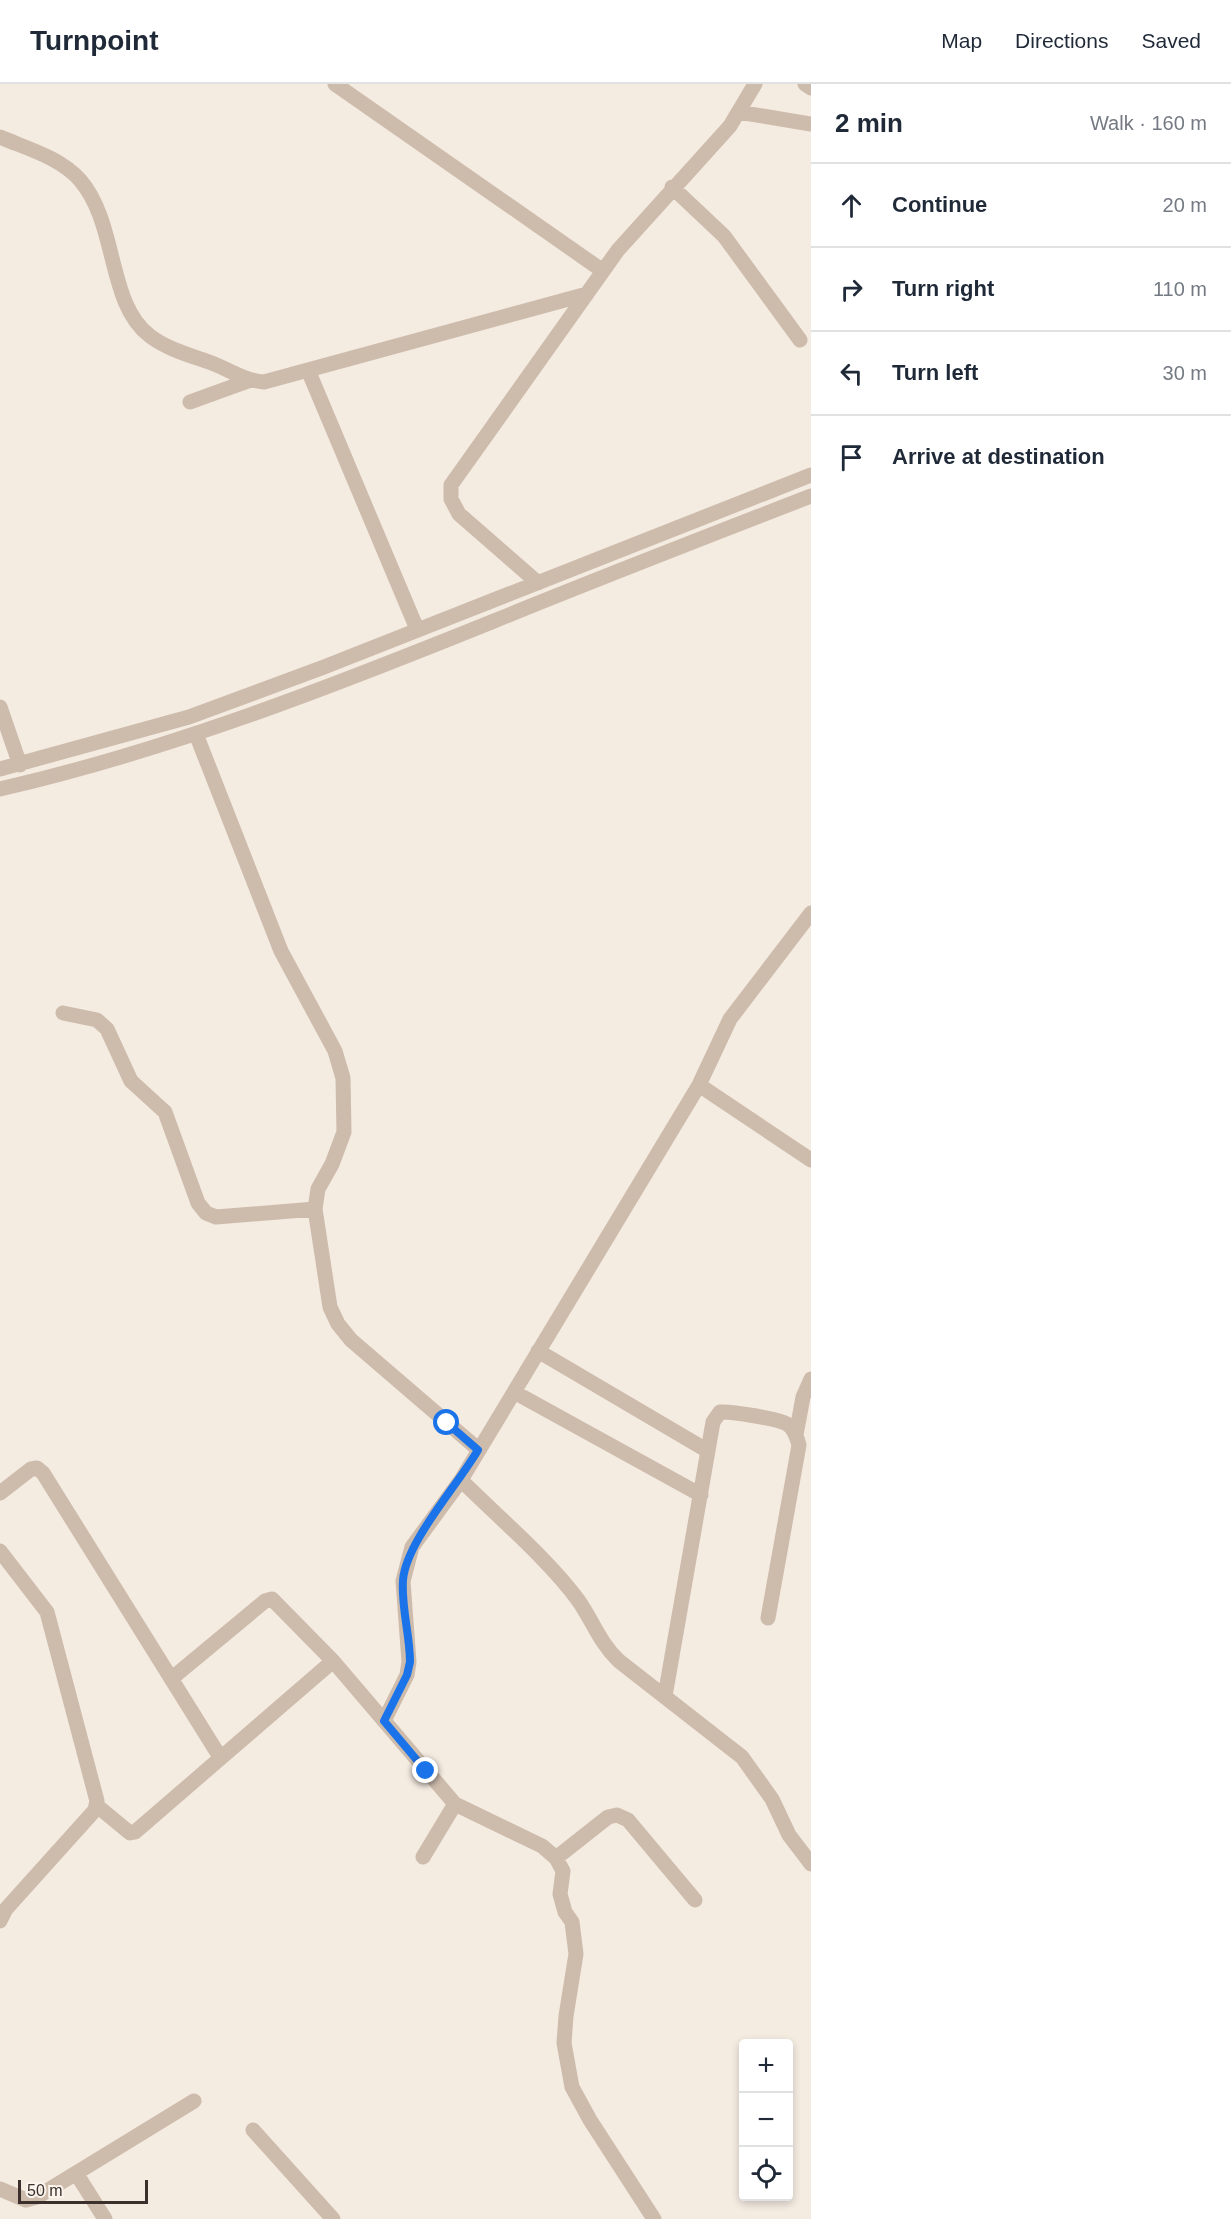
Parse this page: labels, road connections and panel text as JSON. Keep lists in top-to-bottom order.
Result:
{
  "scale_bar": "50 m",
  "page": {
    "header": "Turnpoint",
    "nav": ["Map", "Directions", "Saved"],
    "heading": ["2 min", "Walk · 160 m"],
    "list": [
      ["Continue", "20 m"],
      ["Turn right", "110 m"],
      ["Turn left", "30 m"],
      "Arrive at destination"
    ],
    "map_buttons": ["+", "−"],
    "scale": "50 m"
  }
}
